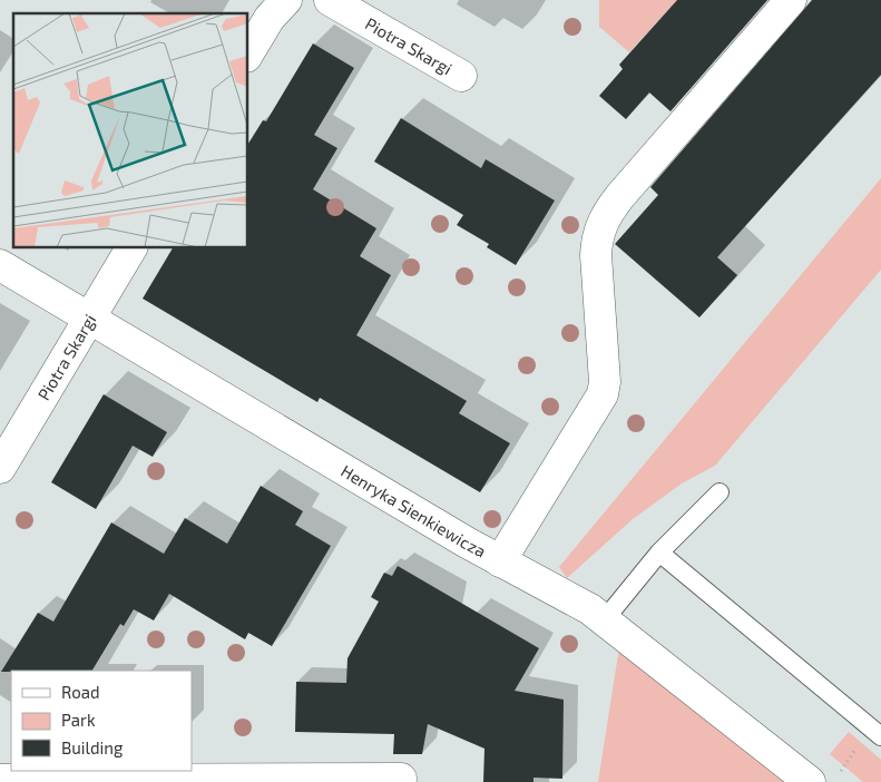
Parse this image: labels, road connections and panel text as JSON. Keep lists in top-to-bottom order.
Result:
{
  "streets": {
    "street": ["Piotra Skargi", "Henryka Sienkiewicza"]
  },
  "crossings": [
    ["Piotra Skargi", "Henryka Sienkiewicza"]
  ],
  "legend": ["Road", "Park", "Building"]
}
